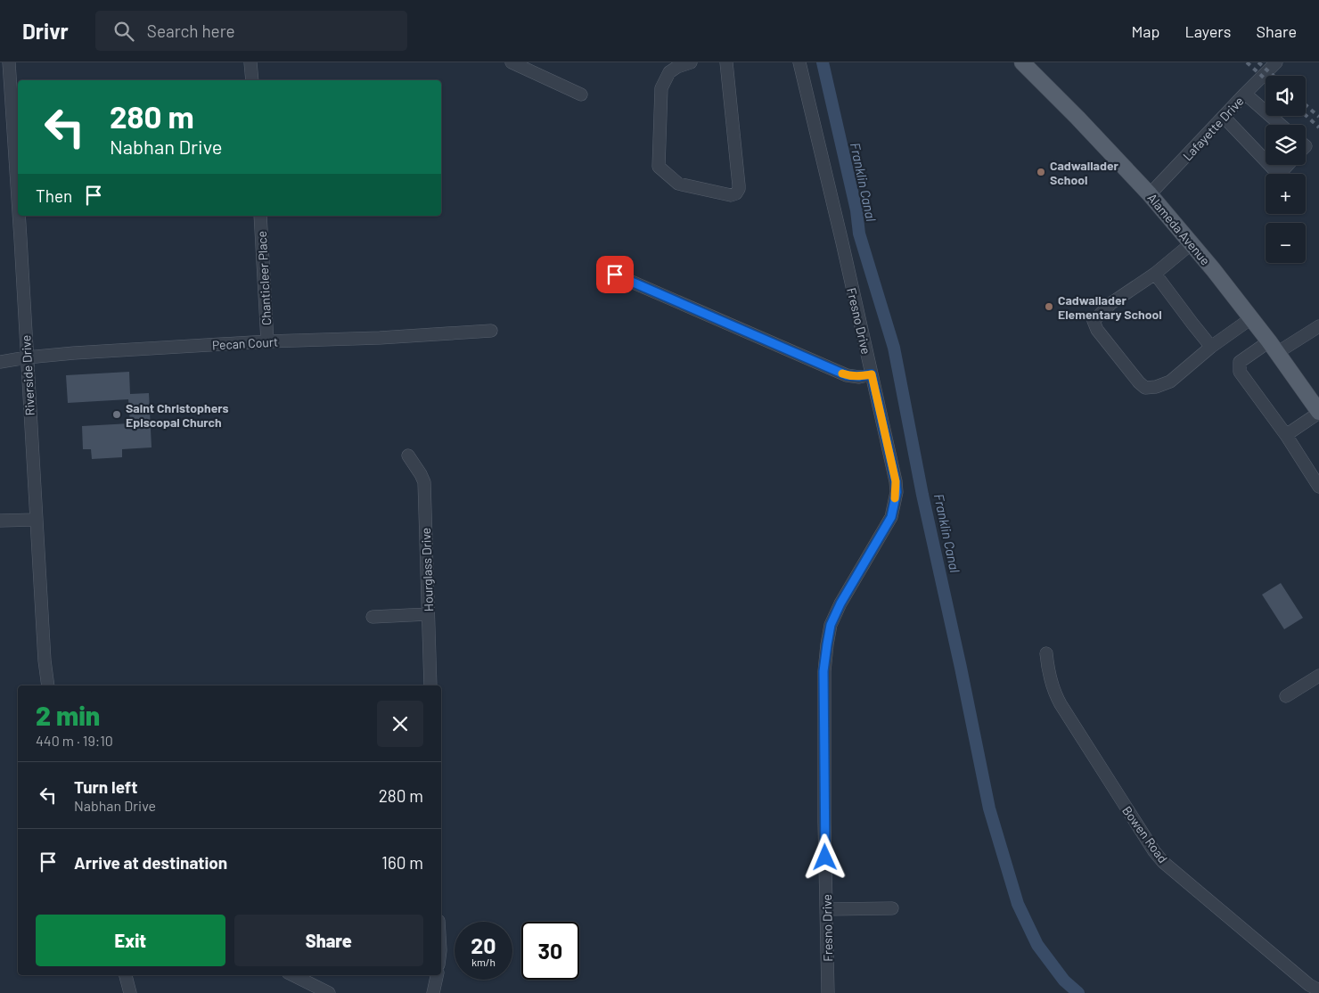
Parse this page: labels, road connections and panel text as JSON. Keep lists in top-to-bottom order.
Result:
{
  "streets": {
    "main road": ["Alameda Avenue"],
    "street": [
      "Lafayette Drive",
      "Chanticleer Place",
      "Fresno Drive",
      "Pecan Court",
      "Riverside Drive",
      "Hourglass Drive",
      "Bowen Road"
    ]
  },
  "crossings": [
    ["Lafayette Drive", "Alameda Avenue"],
    ["Chanticleer Place", "Pecan Court"],
    ["Pecan Court", "Riverside Drive"]
  ],
  "water": ["Franklin Canal"],
  "places": ["Cadwallader School", "Cadwallader Elementary School", "Saint Christophers Episcopal Church"],
  "page": {
    "header": "Drivr",
    "search": "Search here",
    "nav": ["Map", "Layers", "Share"],
    "map_buttons": ["+", "−"],
    "turn": ["280 m", "Nabhan Drive"],
    "then": "Then",
    "heading": ["2 min", "440 m · 19:10"],
    "list": [
      {
        "name": "Turn left",
        "note": "Nabhan Drive",
        "value": "280 m"
      },
      {
        "name": "Arrive at destination",
        "value": "160 m"
      }
    ],
    "buttons": ["Exit", "Share"],
    "speed": "20 km/h",
    "limit": "30"
  }
}
